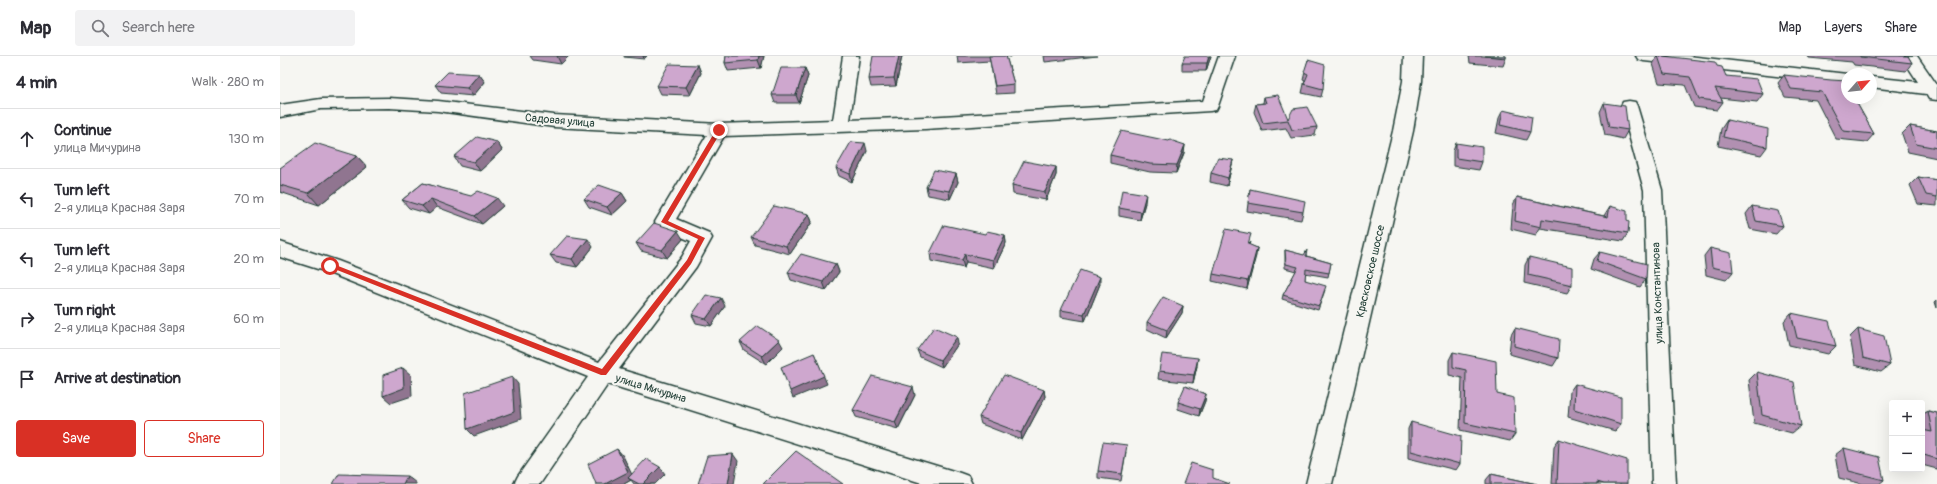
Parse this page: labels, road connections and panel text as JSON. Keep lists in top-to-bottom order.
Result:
{
  "streets": {
    "main road": ["Красковское шоссе"],
    "street": ["Садовая улица", "улица Константинова", "улица Мичурина"]
  },
  "north": "top right",
  "page": {
    "header": "Map",
    "search": "Search here",
    "nav": ["Map", "Layers", "Share"],
    "heading": ["4 min", "Walk · 280 m"],
    "list": [
      ["Continue", "улица Мичурина", "130 m"],
      ["Turn left", "2-я улица Красная Заря", "70 m"],
      ["Turn left", "2-я улица Красная Заря", "20 m"],
      ["Turn right", "2-я улица Красная Заря", "60 m"],
      "Arrive at destination"
    ],
    "map_buttons": ["+", "−"],
    "buttons": ["Save", "Share"]
  }
}
